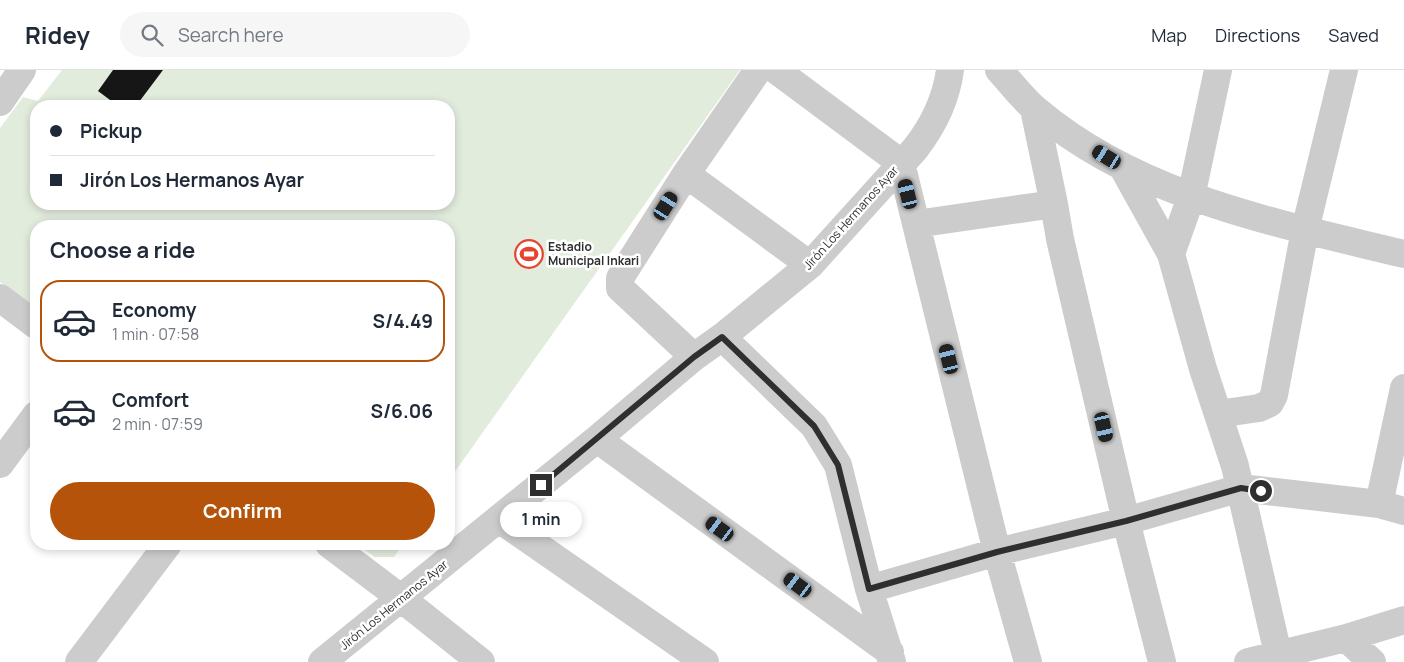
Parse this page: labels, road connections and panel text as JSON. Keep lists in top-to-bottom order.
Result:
{
  "streets": {
    "street": ["Jirón Los Hermanos Ayar"]
  },
  "places": {
    "sports": ["Estadio Municipal Inkari"]
  },
  "page": {
    "header": "Ridey",
    "search": "Search here",
    "nav": ["Map", "Directions", "Saved"],
    "banner": ["Pickup", "Jirón Los Hermanos Ayar"],
    "heading": "Choose a ride",
    "list": [
      {
        "name": "Economy",
        "note": "1 min · 07:58",
        "value": "S/4.49"
      },
      {
        "name": "Comfort",
        "note": "2 min · 07:59",
        "value": "S/6.06"
      }
    ],
    "buttons": "Confirm",
    "bubble": "1 min"
  }
}
